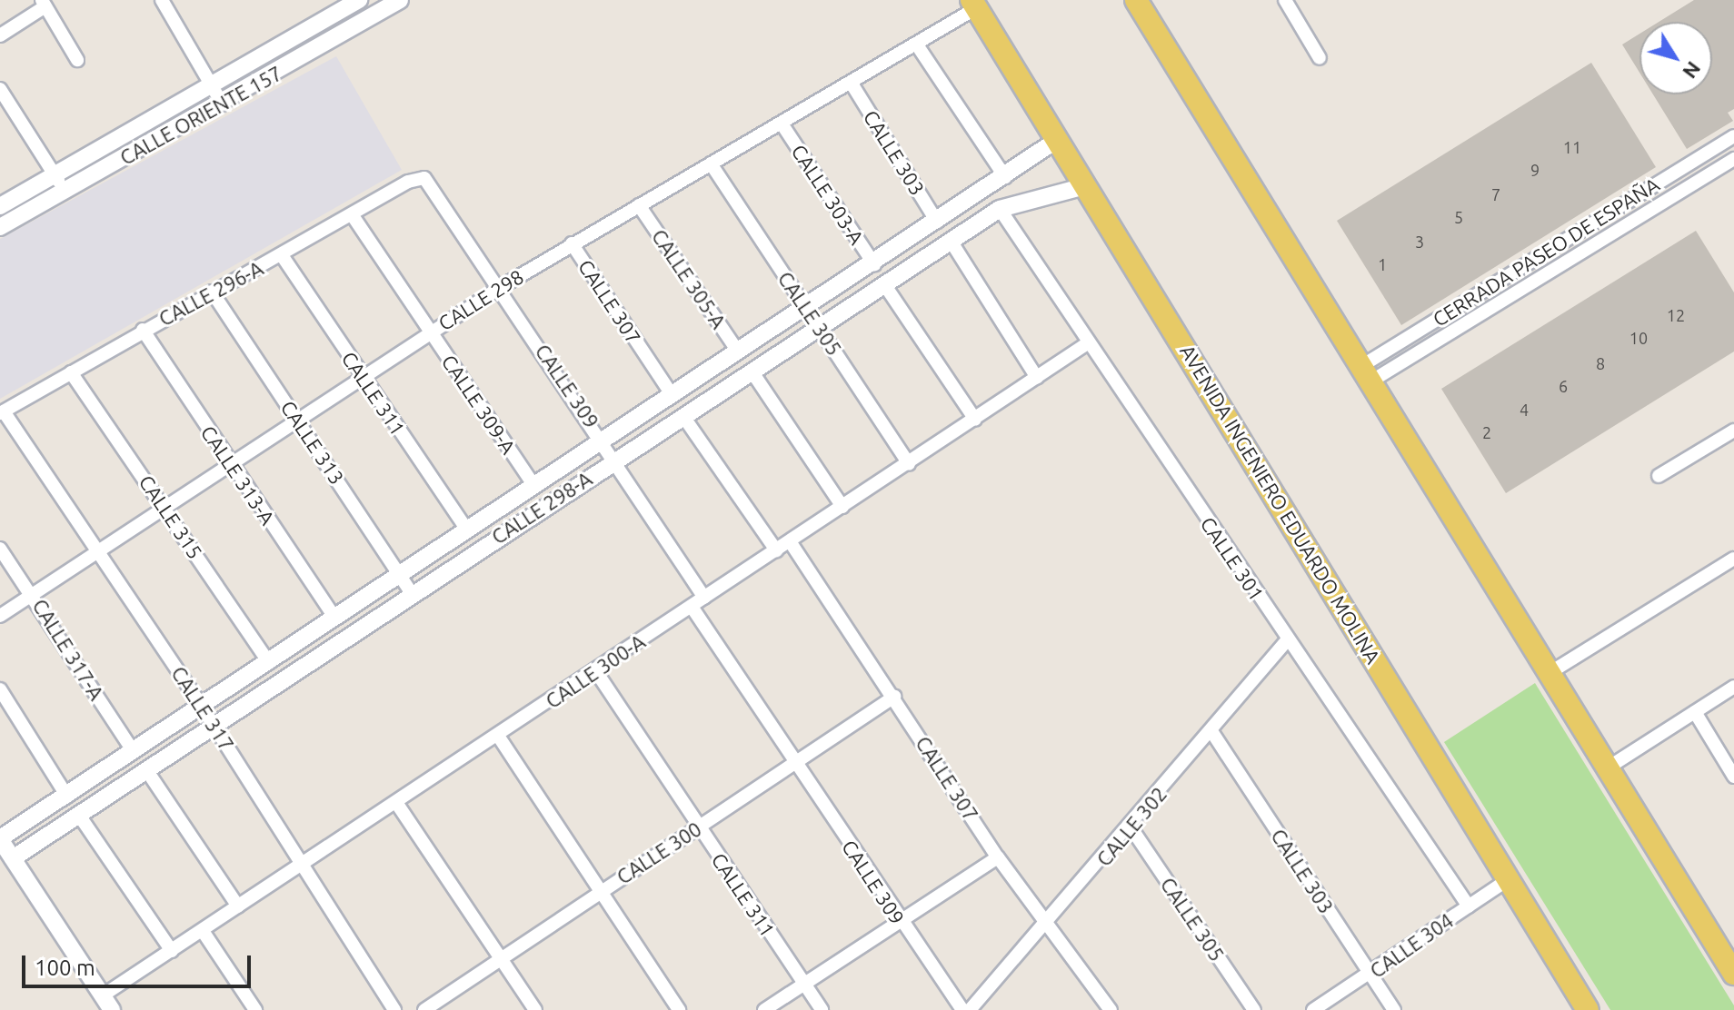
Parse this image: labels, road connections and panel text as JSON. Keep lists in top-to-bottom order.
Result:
{
  "streets": {
    "main road": ["AVENIDA INGENIERO EDUARDO MOLINA"],
    "street": [
      "CALLE ORIENTE 157",
      "CALLE 303",
      "CALLE 303-A",
      "CERRADA PASEO DE ESPAÑA",
      "CALLE 305-A",
      "CALLE 296-A",
      "CALLE 298",
      "CALLE 307",
      "CALLE 305",
      "CALLE 309",
      "CALLE 311",
      "CALLE 309-A",
      "CALLE 313",
      "CALLE 313-A",
      "CALLE 298-A",
      "CALLE 315",
      "CALLE 301",
      "CALLE 317-A",
      "CALLE 300-A",
      "CALLE 317",
      "CALLE 302",
      "CALLE 300",
      "CALLE 304"
    ]
  },
  "crossings": [
    ["CALLE 303", "CALLE 298"],
    ["CALLE 303", "CALLE 298-A"],
    ["CALLE 303", "CALLE 302"],
    ["CALLE 303", "CALLE 304"],
    ["CALLE 303-A", "CALLE 298"],
    ["CALLE 303-A", "CALLE 298-A"],
    ["CALLE 305-A", "CALLE 298"],
    ["CALLE 305-A", "CALLE 298-A"],
    ["CALLE 296-A", "CALLE 309"],
    ["CALLE 296-A", "CALLE 311"],
    ["CALLE 296-A", "CALLE 309-A"],
    ["CALLE 296-A", "CALLE 313"],
    ["CALLE 296-A", "CALLE 313-A"],
    ["CALLE 296-A", "CALLE 315"],
    ["CALLE 296-A", "CALLE 317"],
    ["CALLE 298", "CALLE 307"],
    ["CALLE 298", "CALLE 305"],
    ["CALLE 298", "CALLE 309"],
    ["CALLE 298", "CALLE 311"],
    ["CALLE 298", "CALLE 309-A"],
    ["CALLE 298", "CALLE 313"],
    ["CALLE 298", "CALLE 313-A"],
    ["CALLE 298", "AVENIDA INGENIERO EDUARDO MOLINA"],
    ["CALLE 298", "CALLE 315"],
    ["CALLE 298", "CALLE 317-A"],
    ["CALLE 298", "CALLE 317"],
    ["CALLE 307", "CALLE 298-A"],
    ["CALLE 307", "CALLE 300-A"],
    ["CALLE 307", "CALLE 302"],
    ["CALLE 307", "CALLE 300"],
    ["CALLE 305", "CALLE 298-A"],
    ["CALLE 305", "CALLE 300-A"],
    ["CALLE 305", "CALLE 302"],
    ["CALLE 309", "CALLE 298-A"],
    ["CALLE 309", "CALLE 300-A"],
    ["CALLE 309", "CALLE 300"],
    ["CALLE 311", "CALLE 298-A"],
    ["CALLE 311", "CALLE 300-A"],
    ["CALLE 311", "CALLE 300"],
    ["CALLE 309-A", "CALLE 298-A"],
    ["CALLE 313", "CALLE 298-A"],
    ["CALLE 313-A", "CALLE 298-A"],
    ["AVENIDA INGENIERO EDUARDO MOLINA", "CALLE 298-A"],
    ["AVENIDA INGENIERO EDUARDO MOLINA", "CALLE 304"],
    ["CALLE 298-A", "CALLE 315"],
    ["CALLE 298-A", "CALLE 301"],
    ["CALLE 298-A", "CALLE 317-A"],
    ["CALLE 298-A", "CALLE 317"],
    ["CALLE 301", "CALLE 300-A"],
    ["CALLE 301", "CALLE 302"],
    ["CALLE 301", "CALLE 304"],
    ["CALLE 300-A", "CALLE 317"]
  ],
  "house_numbers": [
    "11",
    "9",
    "7",
    "5",
    "3",
    "1",
    "12",
    "10",
    "8",
    "6",
    "4",
    "2"
  ],
  "scale_bar": "100 m",
  "north": "bottom right"
}
